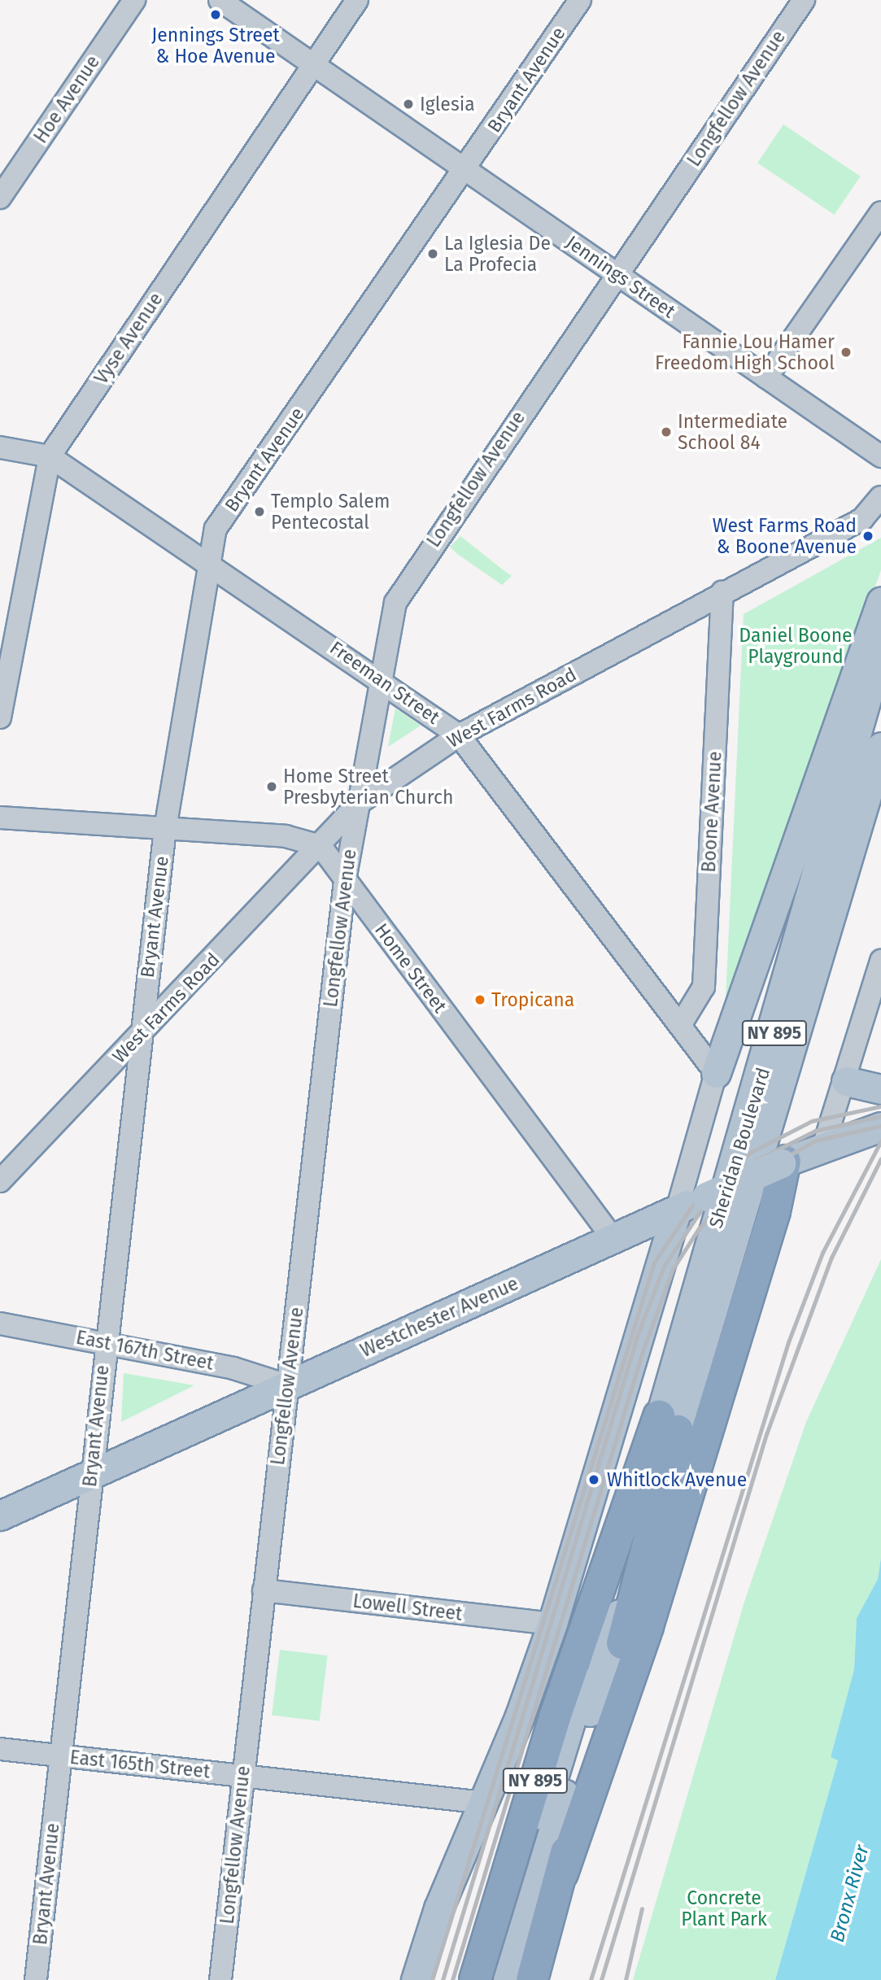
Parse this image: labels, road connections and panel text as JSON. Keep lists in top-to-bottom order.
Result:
{
  "streets": {
    "highway": ["NY 895"],
    "main road": ["Sheridan Boulevard", "Westchester Avenue"],
    "street": [
      "Bryant Avenue",
      "Longfellow Avenue",
      "Hoe Avenue",
      "Jennings Street",
      "Vyse Avenue",
      "Freeman Street",
      "West Farms Road",
      "Boone Avenue",
      "Home Street",
      "East 167th Street",
      "Lowell Street",
      "East 165th Street"
    ]
  },
  "crossings": [
    ["Bryant Avenue", "Jennings Street"],
    ["Bryant Avenue", "Freeman Street"],
    ["Bryant Avenue", "West Farms Road"],
    ["Bryant Avenue", "Westchester Avenue"],
    ["Bryant Avenue", "East 167th Street"],
    ["Bryant Avenue", "East 165th Street"],
    ["Longfellow Avenue", "Jennings Street"],
    ["Longfellow Avenue", "Freeman Street"],
    ["Longfellow Avenue", "West Farms Road"],
    ["Longfellow Avenue", "Home Street"],
    ["Longfellow Avenue", "Westchester Avenue"],
    ["Longfellow Avenue", "East 167th Street"],
    ["Longfellow Avenue", "Lowell Street"],
    ["Longfellow Avenue", "East 165th Street"],
    ["Jennings Street", "Vyse Avenue"],
    ["Vyse Avenue", "Freeman Street"],
    ["Freeman Street", "West Farms Road"],
    ["Freeman Street", "Boone Avenue"],
    ["West Farms Road", "Boone Avenue"],
    ["West Farms Road", "Home Street"],
    ["Home Street", "Westchester Avenue"],
    ["NY 895", "Sheridan Boulevard"],
    ["Westchester Avenue", "East 167th Street"]
  ],
  "water": ["Bronx River"],
  "parks": ["Daniel Boone Playground", "Concrete Plant Park"],
  "places": [
    "Jennings Street & Hoe Avenue",
    "Iglesia",
    "La Iglesia De La Profecia",
    "Fannie Lou Hamer Freedom High School",
    "Intermediate School 84",
    "Templo Salem Pentecostal",
    "West Farms Road & Boone Avenue",
    "Home Street Presbyterian Church",
    "Tropicana",
    "Whitlock Avenue"
  ]
}
